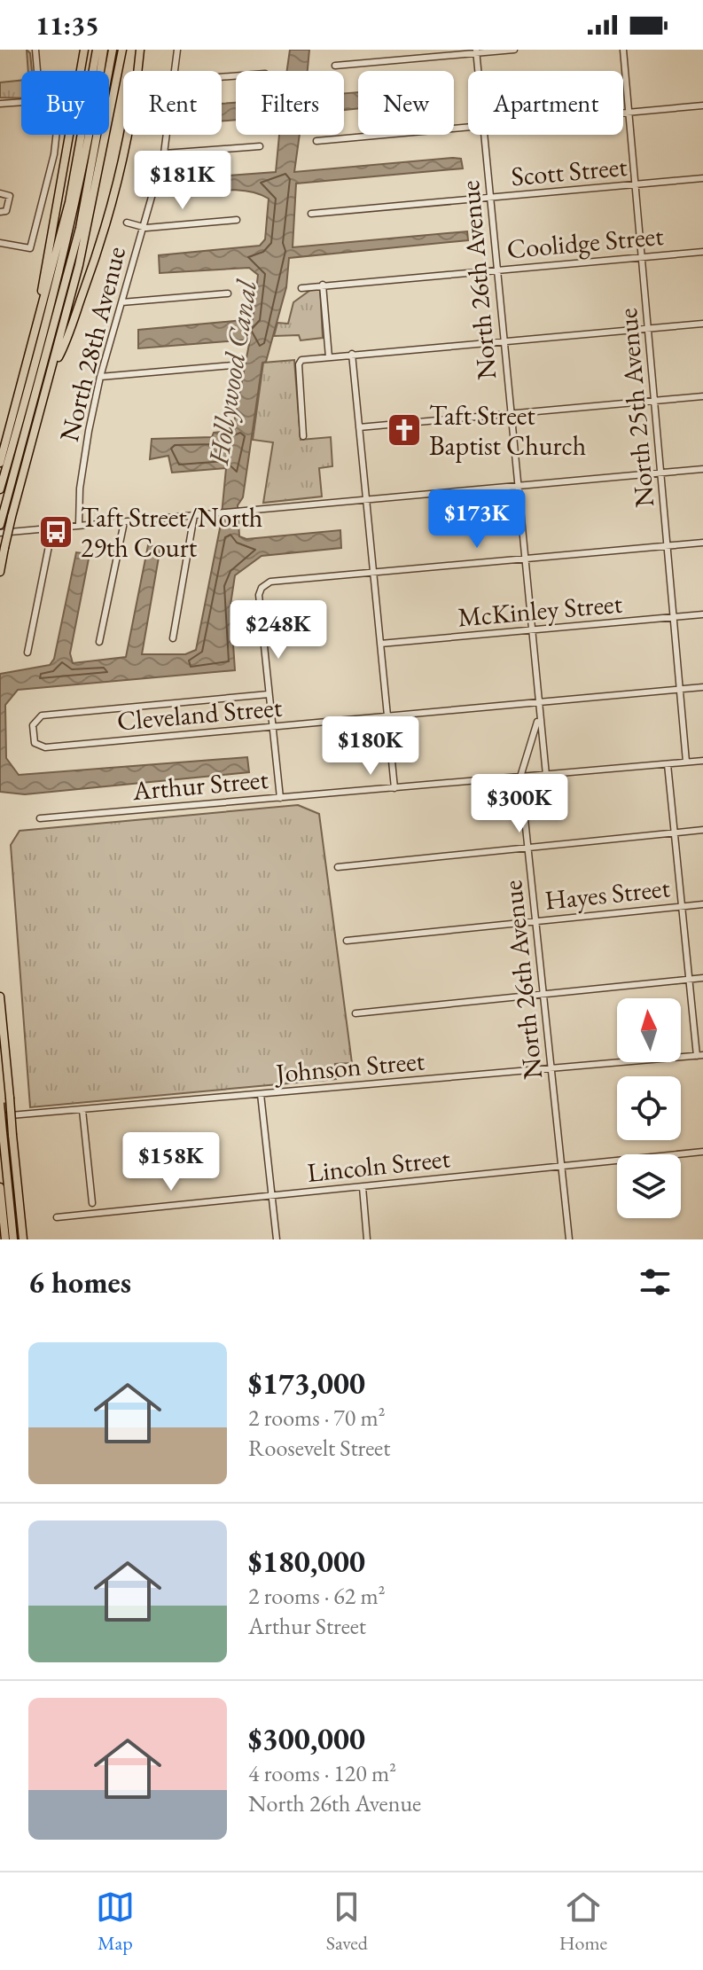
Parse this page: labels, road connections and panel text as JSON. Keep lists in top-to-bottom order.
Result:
{
  "streets": {
    "street": [
      "Scott Street",
      "Coolidge Street",
      "North 26th Avenue",
      "North 28th Avenue",
      "North 25th Avenue",
      "McKinley Street",
      "Cleveland Street",
      "Arthur Street",
      "Hayes Street",
      "Johnson Street",
      "Lincoln Street"
    ]
  },
  "crossings": [
    ["Scott Street", "North 26th Avenue"],
    ["Scott Street", "North 25th Avenue"],
    ["Coolidge Street", "North 26th Avenue"],
    ["Coolidge Street", "North 25th Avenue"],
    ["North 26th Avenue", "McKinley Street"],
    ["North 26th Avenue", "Cleveland Street"],
    ["North 26th Avenue", "Arthur Street"],
    ["North 26th Avenue", "Hayes Street"],
    ["North 26th Avenue", "Johnson Street"],
    ["North 26th Avenue", "Lincoln Street"],
    ["North 25th Avenue", "McKinley Street"],
    ["North 25th Avenue", "Cleveland Street"],
    ["North 25th Avenue", "Arthur Street"]
  ],
  "water": ["Hollywood Canal"],
  "places": {
    "church": ["Taft Street Baptist Church"],
    "bus stop": ["Taft Street/North 29th Court"]
  },
  "north": "top",
  "page": {
    "status": "11:35",
    "chip": [
      "Buy",
      "Rent",
      "Filters",
      "New",
      "Apartment"
    ],
    "price": [
      "$181K",
      "$173K",
      "$248K",
      "$180K",
      "$300K",
      "$158K"
    ],
    "heading": "6 homes",
    "list": [
      {
        "name": "$173,000",
        "note": "2 rooms · 70 m² · Roosevelt Street"
      },
      {
        "name": "$180,000",
        "note": "2 rooms · 62 m² · Arthur Street"
      },
      {
        "name": "$300,000",
        "note": "4 rooms · 120 m² · North 26th Avenue"
      }
    ],
    "tabs": ["Map", "Saved", "Home"]
  }
}
